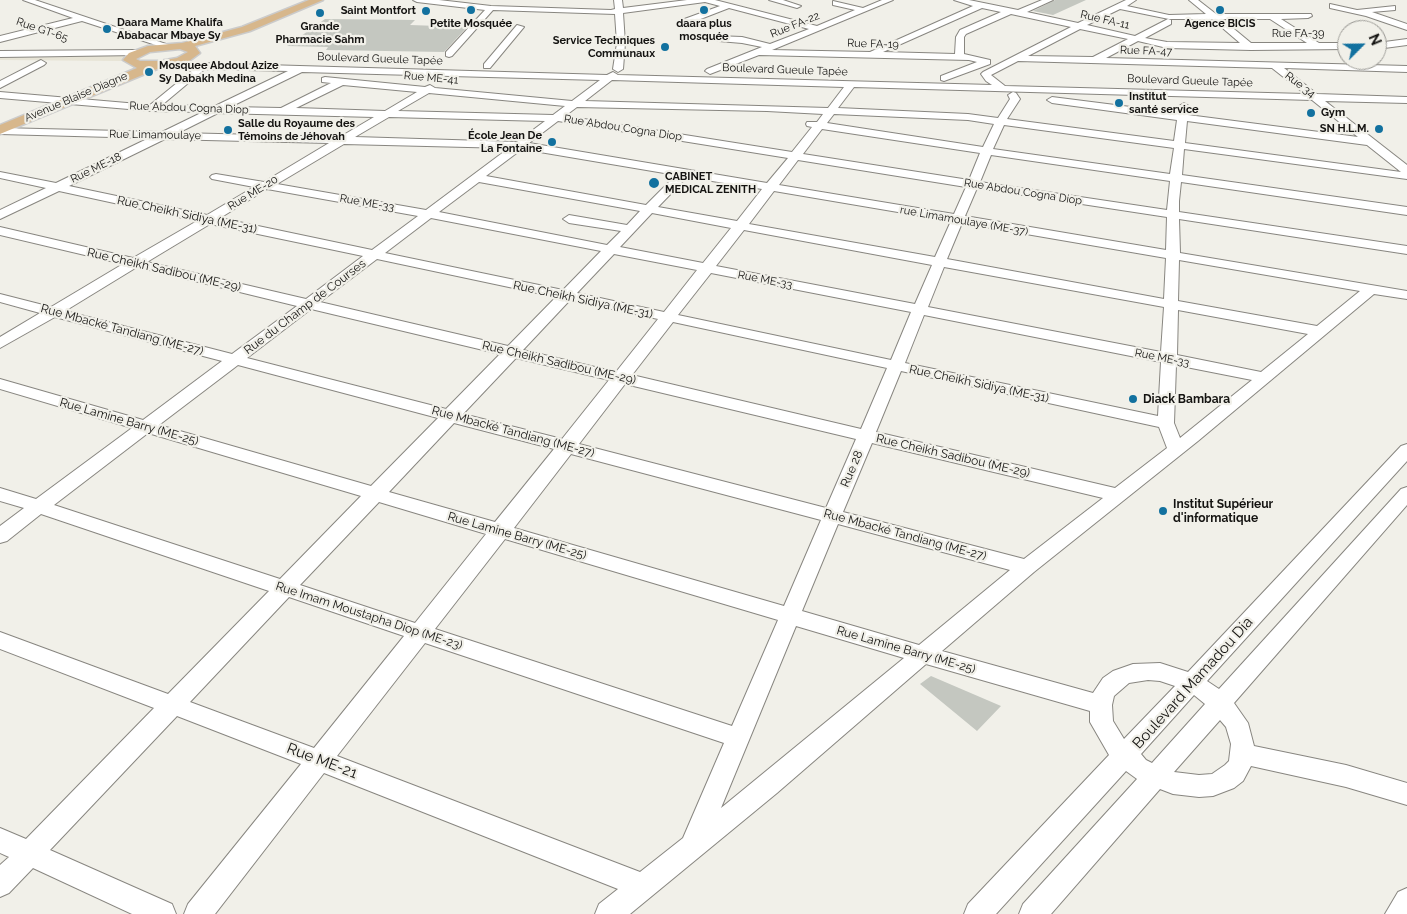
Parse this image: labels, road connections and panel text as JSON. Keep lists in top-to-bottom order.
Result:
{
  "streets": {
    "main road": ["Avenue Blaise Diagne"],
    "street": [
      "Rue FA-11",
      "Rue FA-22",
      "Rue GT-65",
      "Rue FA-39",
      "Rue FA-19",
      "Rue FA-47",
      "Boulevard Gueule Tapée",
      "Rue ME-41",
      "Rue 34",
      "Rue Abdou Cogna Diop",
      "Rue Limamoulaye",
      "Rue ME-18",
      "Rue ME-20",
      "Rue ME-33",
      "Rue Cheikh Sidiya (ME-31)",
      "rue Limamoulaye (ME-37)",
      "Rue Cheikh Sadibou (ME-29)",
      "Rue du Champ de Courses",
      "Rue Mbacké Tandiang (ME-27)",
      "Rue Lamine Barry (ME-25)",
      "Rue 28",
      "Rue Imam Moustapha Diop (ME-23)",
      "Boulevard Mamadou Dia",
      "Rue ME-21"
    ]
  },
  "crossings": [
    ["Rue FA-11", "Rue FA-39"],
    ["Rue FA-11", "Rue 34"],
    ["Rue FA-22", "Rue FA-19"],
    ["Rue FA-22", "Boulevard Gueule Tapée"],
    ["Rue FA-39", "Rue 34"],
    ["Rue FA-47", "Rue 34"],
    ["Boulevard Gueule Tapée", "Rue ME-41"],
    ["Boulevard Gueule Tapée", "Rue 34"],
    ["Boulevard Gueule Tapée", "Avenue Blaise Diagne"],
    ["Boulevard Gueule Tapée", "Rue ME-18"],
    ["Boulevard Gueule Tapée", "Rue ME-20"],
    ["Boulevard Gueule Tapée", "Rue du Champ de Courses"],
    ["Boulevard Gueule Tapée", "Rue 28"],
    ["Rue ME-41", "Rue ME-18"],
    ["Rue ME-41", "Rue ME-20"],
    ["Rue ME-41", "Rue du Champ de Courses"],
    ["Avenue Blaise Diagne", "Rue Abdou Cogna Diop"],
    ["Avenue Blaise Diagne", "Rue Limamoulaye"],
    ["Rue Abdou Cogna Diop", "Rue ME-18"],
    ["Rue Abdou Cogna Diop", "Rue ME-20"],
    ["Rue Abdou Cogna Diop", "Rue du Champ de Courses"],
    ["Rue Abdou Cogna Diop", "Rue 28"],
    ["Rue Limamoulaye", "Rue ME-18"],
    ["Rue Limamoulaye", "Rue ME-20"],
    ["Rue Limamoulaye", "rue Limamoulaye (ME-37)"],
    ["Rue Limamoulaye", "Rue du Champ de Courses"],
    ["Rue ME-18", "Rue Cheikh Sidiya (ME-31)"],
    ["Rue ME-20", "Rue ME-33"],
    ["Rue ME-20", "Rue Cheikh Sidiya (ME-31)"],
    ["Rue ME-20", "Rue Cheikh Sadibou (ME-29)"],
    ["Rue ME-20", "Rue Mbacké Tandiang (ME-27)"],
    ["Rue ME-33", "Rue du Champ de Courses"],
    ["Rue ME-33", "Rue 28"],
    ["Rue Cheikh Sidiya (ME-31)", "Rue du Champ de Courses"],
    ["Rue Cheikh Sidiya (ME-31)", "Rue 28"],
    ["rue Limamoulaye (ME-37)", "Rue du Champ de Courses"],
    ["rue Limamoulaye (ME-37)", "Rue 28"],
    ["Rue Cheikh Sadibou (ME-29)", "Rue du Champ de Courses"],
    ["Rue Cheikh Sadibou (ME-29)", "Rue 28"],
    ["Rue du Champ de Courses", "Rue Mbacké Tandiang (ME-27)"],
    ["Rue du Champ de Courses", "Rue Lamine Barry (ME-25)"],
    ["Rue du Champ de Courses", "Rue Imam Moustapha Diop (ME-23)"],
    ["Rue Mbacké Tandiang (ME-27)", "Rue 28"],
    ["Rue Lamine Barry (ME-25)", "Rue 28"],
    ["Rue 28", "Rue Imam Moustapha Diop (ME-23)"]
  ],
  "places": [
    "Petite Mosquée",
    "daara plus mosquée",
    "Agence BICIS",
    "Saint Montfort",
    "Grande Pharmacie Sahm",
    "Daara Mame Khalifa Ababacar Mbaye Sy",
    "Service Techniques Communaux",
    "Mosquee Abdoul Azize Sy Dabakh Medina",
    "Institut santé service",
    "Gym",
    "SN H.L.M.",
    "Salle du Royaume des Témoins de Jéhovah",
    "École Jean De La Fontaine",
    "CABINET MEDICAL ZENITH",
    "Diack Bambara",
    "Institut Supérieur d'informatique"
  ],
  "north": "top right"
}
